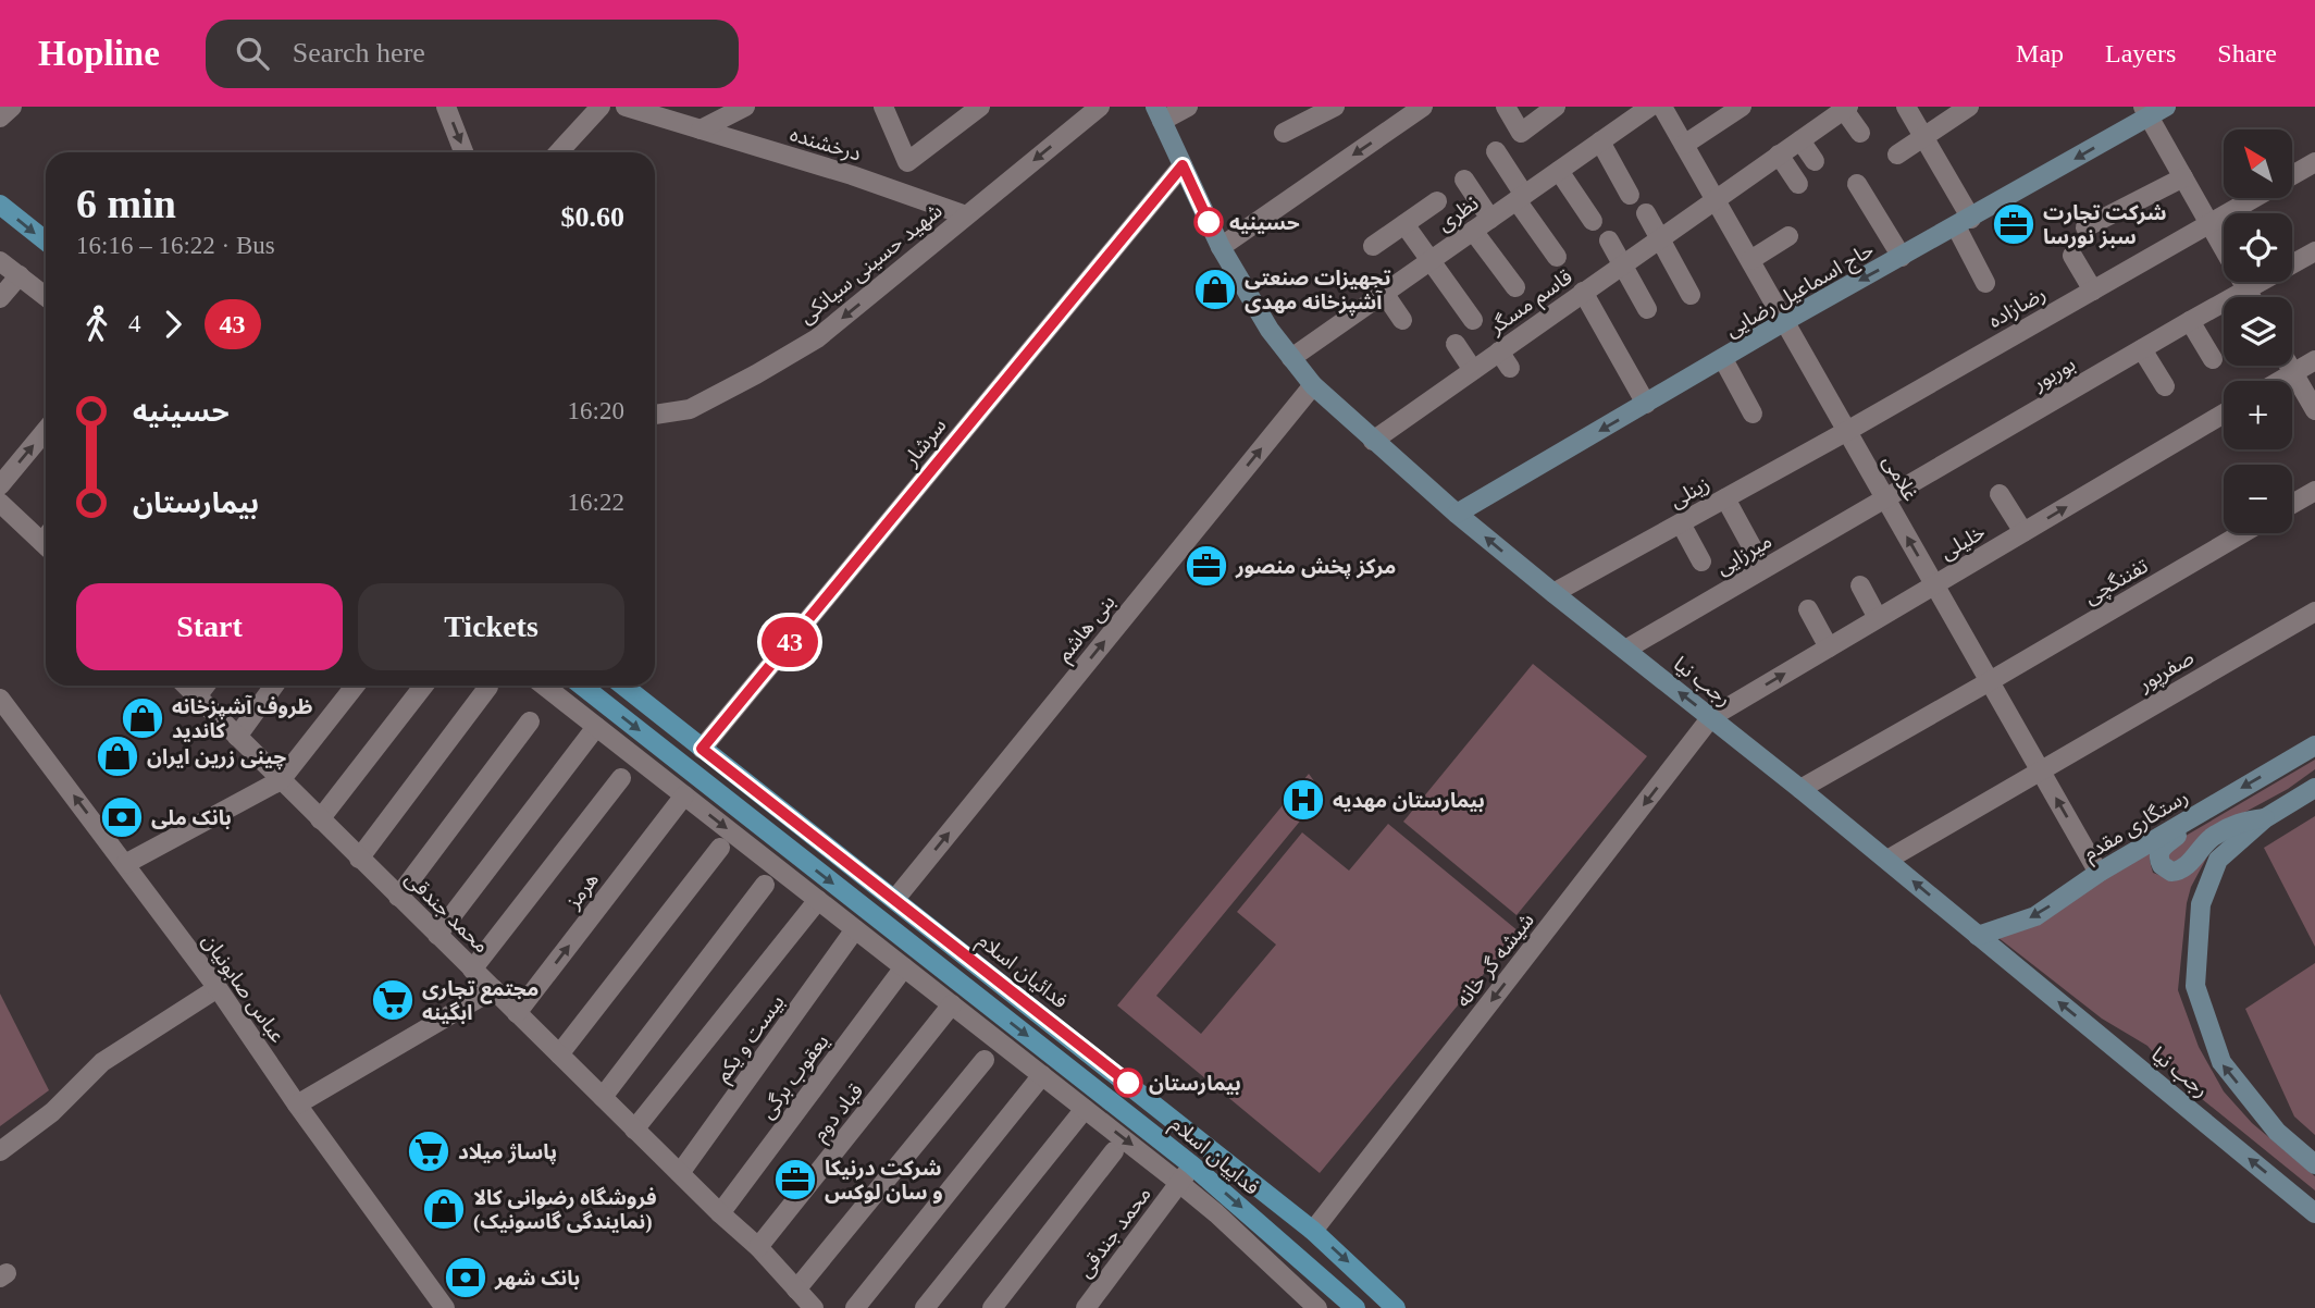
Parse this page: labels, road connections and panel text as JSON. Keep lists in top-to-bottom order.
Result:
{
  "streets": {
    "main road": [
      "حاج اسماعیل رضایی",
      "رجب نیا",
      "رستگاری مقدم",
      "فدائیان اسلام",
      "فداییان اسلام"
    ],
    "street": [
      "درخشنده",
      "نظری",
      "شهید حسینی سیانکی",
      "قاسم مسگر",
      "رضازاده",
      "بوربور",
      "سرشار",
      "غلامی",
      "زینلی",
      "خلیلی",
      "میرزایی",
      "تفننگچی",
      "بنی هاشم",
      "صفرپور",
      "هرمز",
      "محمد جندقی",
      "شیشه گر خانه",
      "عباس صابونیان",
      "بیست و یکم",
      "یعقوب برگی",
      "قباد دوم"
    ]
  },
  "crossings": [
    ["درخشنده", "شهید حسینی سیانکی"],
    ["نظری", "رجب نیا"],
    ["حاج اسماعیل رضایی", "غلامی"],
    ["حاج اسماعیل رضایی", "رجب نیا"],
    ["قاسم مسگر", "غلامی"],
    ["قاسم مسگر", "رجب نیا"],
    ["رضازاده", "غلامی"],
    ["رضازاده", "زینلی"],
    ["بوربور", "غلامی"],
    ["بوربور", "میرزایی"],
    ["سرشار", "رجب نیا"],
    ["سرشار", "فدائیان اسلام"],
    ["غلامی", "زینلی"],
    ["غلامی", "خلیلی"],
    ["غلامی", "میرزایی"],
    ["غلامی", "تفننگچی"],
    ["غلامی", "صفرپور"],
    ["غلامی", "رستگاری مقدم"],
    ["زینلی", "رجب نیا"],
    ["خلیلی", "رجب نیا"],
    ["خلیلی", "شیشه گر خانه"],
    ["میرزایی", "رجب نیا"],
    ["تفننگچی", "رجب نیا"],
    ["بنی هاشم", "رجب نیا"],
    ["بنی هاشم", "فدائیان اسلام"],
    ["صفرپور", "رجب نیا"],
    ["رجب نیا", "رستگاری مقدم"],
    ["رجب نیا", "شیشه گر خانه"],
    ["هرمز", "محمد جندقی"],
    ["محمد جندقی", "بیست و یکم"],
    ["محمد جندقی", "یعقوب برگی"],
    ["محمد جندقی", "قباد دوم"],
    ["محمد جندقی", "فداییان اسلام"],
    ["شیشه گر خانه", "فدائیان اسلام"]
  ],
  "one_way": [
    "شهید حسینی سیانکی",
    "حاج اسماعیل رضایی",
    "خلیلی",
    "بنی هاشم",
    "رجب نیا",
    "رستگاری مقدم",
    "شیشه گر خانه",
    "فداییان اسلام"
  ],
  "places": {
    "other": ["حسینیه", "بیمارستان"],
    "office": ["شرکت تجارت سبز نورسا", "مركز پخش منصور", "شرکت درنیکا و سان لوکس"],
    "shop": [
      "تجهیزات صنعتی آشپزخانه مهدی",
      "ظروف آشپزخانه كانديد",
      "چینی زرین ایران",
      "فروشگاه رضوانی کالا (نمایندگی گاسونیک)"
    ],
    "hospital": ["بیمارستان مهدیه"],
    "bank": ["بانک ملی", "بانک شهر"],
    "supermarket": ["مجتمع تجاری ابگینه", "پاساژ میلاد"]
  },
  "lines": ["bus line 43"],
  "north": "top left",
  "page": {
    "header": "Hopline",
    "search": "Search here",
    "nav": ["Map", "Layers", "Share"],
    "on_map": "43",
    "map_buttons": ["+", "−"],
    "heading": ["6 min", "16:16 – 16:22 · Bus", "$0.60"],
    "legs": ["4", "43"],
    "list": [
      {
        "name": "حسینیه",
        "value": "16:20"
      },
      {
        "name": "بیمارستان",
        "value": "16:22"
      }
    ],
    "buttons": ["Start", "Tickets"]
  }
}
